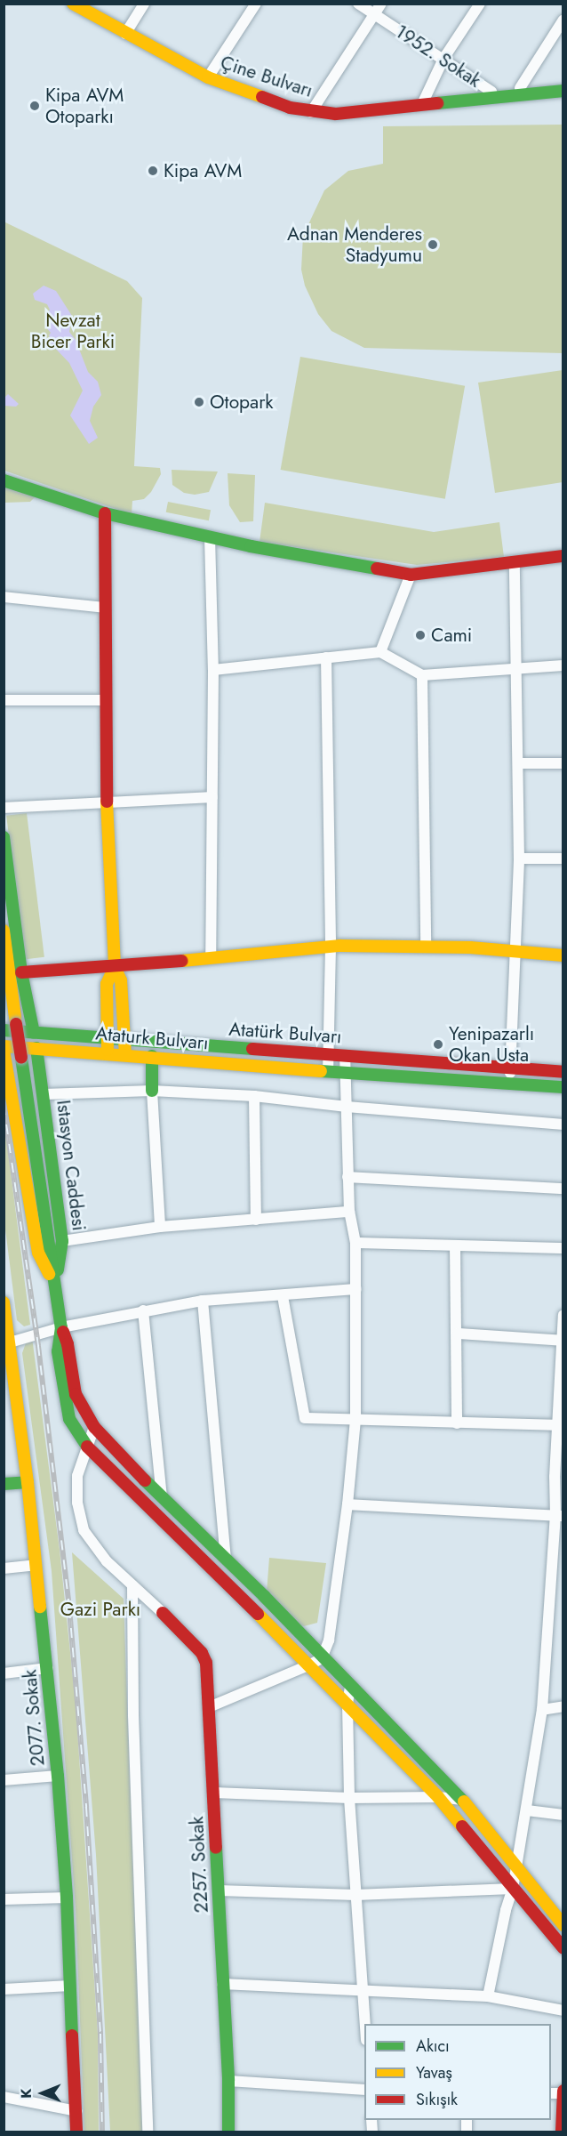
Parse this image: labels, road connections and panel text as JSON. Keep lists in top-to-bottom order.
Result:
{
  "streets": {
    "main road": [
      "Çine Bulvarı",
      "Atatürk Bulvarı",
      "Ataturk Bulvarı",
      "Istasyon Caddesi",
      "2077. Sokak",
      "2257. Sokak"
    ],
    "street": ["1952. Sokak"]
  },
  "crossings": [
    ["1952. Sokak", "Çine Bulvarı"],
    ["Atatürk Bulvarı", "Ataturk Bulvarı"],
    ["Ataturk Bulvarı", "Istasyon Caddesi"]
  ],
  "parks": ["Nevzat Bicer Parki", "Gazi Parkı"],
  "places": [
    "Kipa AVM Otoparkı",
    "Kipa AVM",
    "Adnan Menderes Stadyumu",
    "Otopark",
    "Cami",
    "Yenipazarlı Okan Usta"
  ],
  "legend": ["Akıcı", "Yavaş", "Sıkışık"],
  "north": "left"
}
